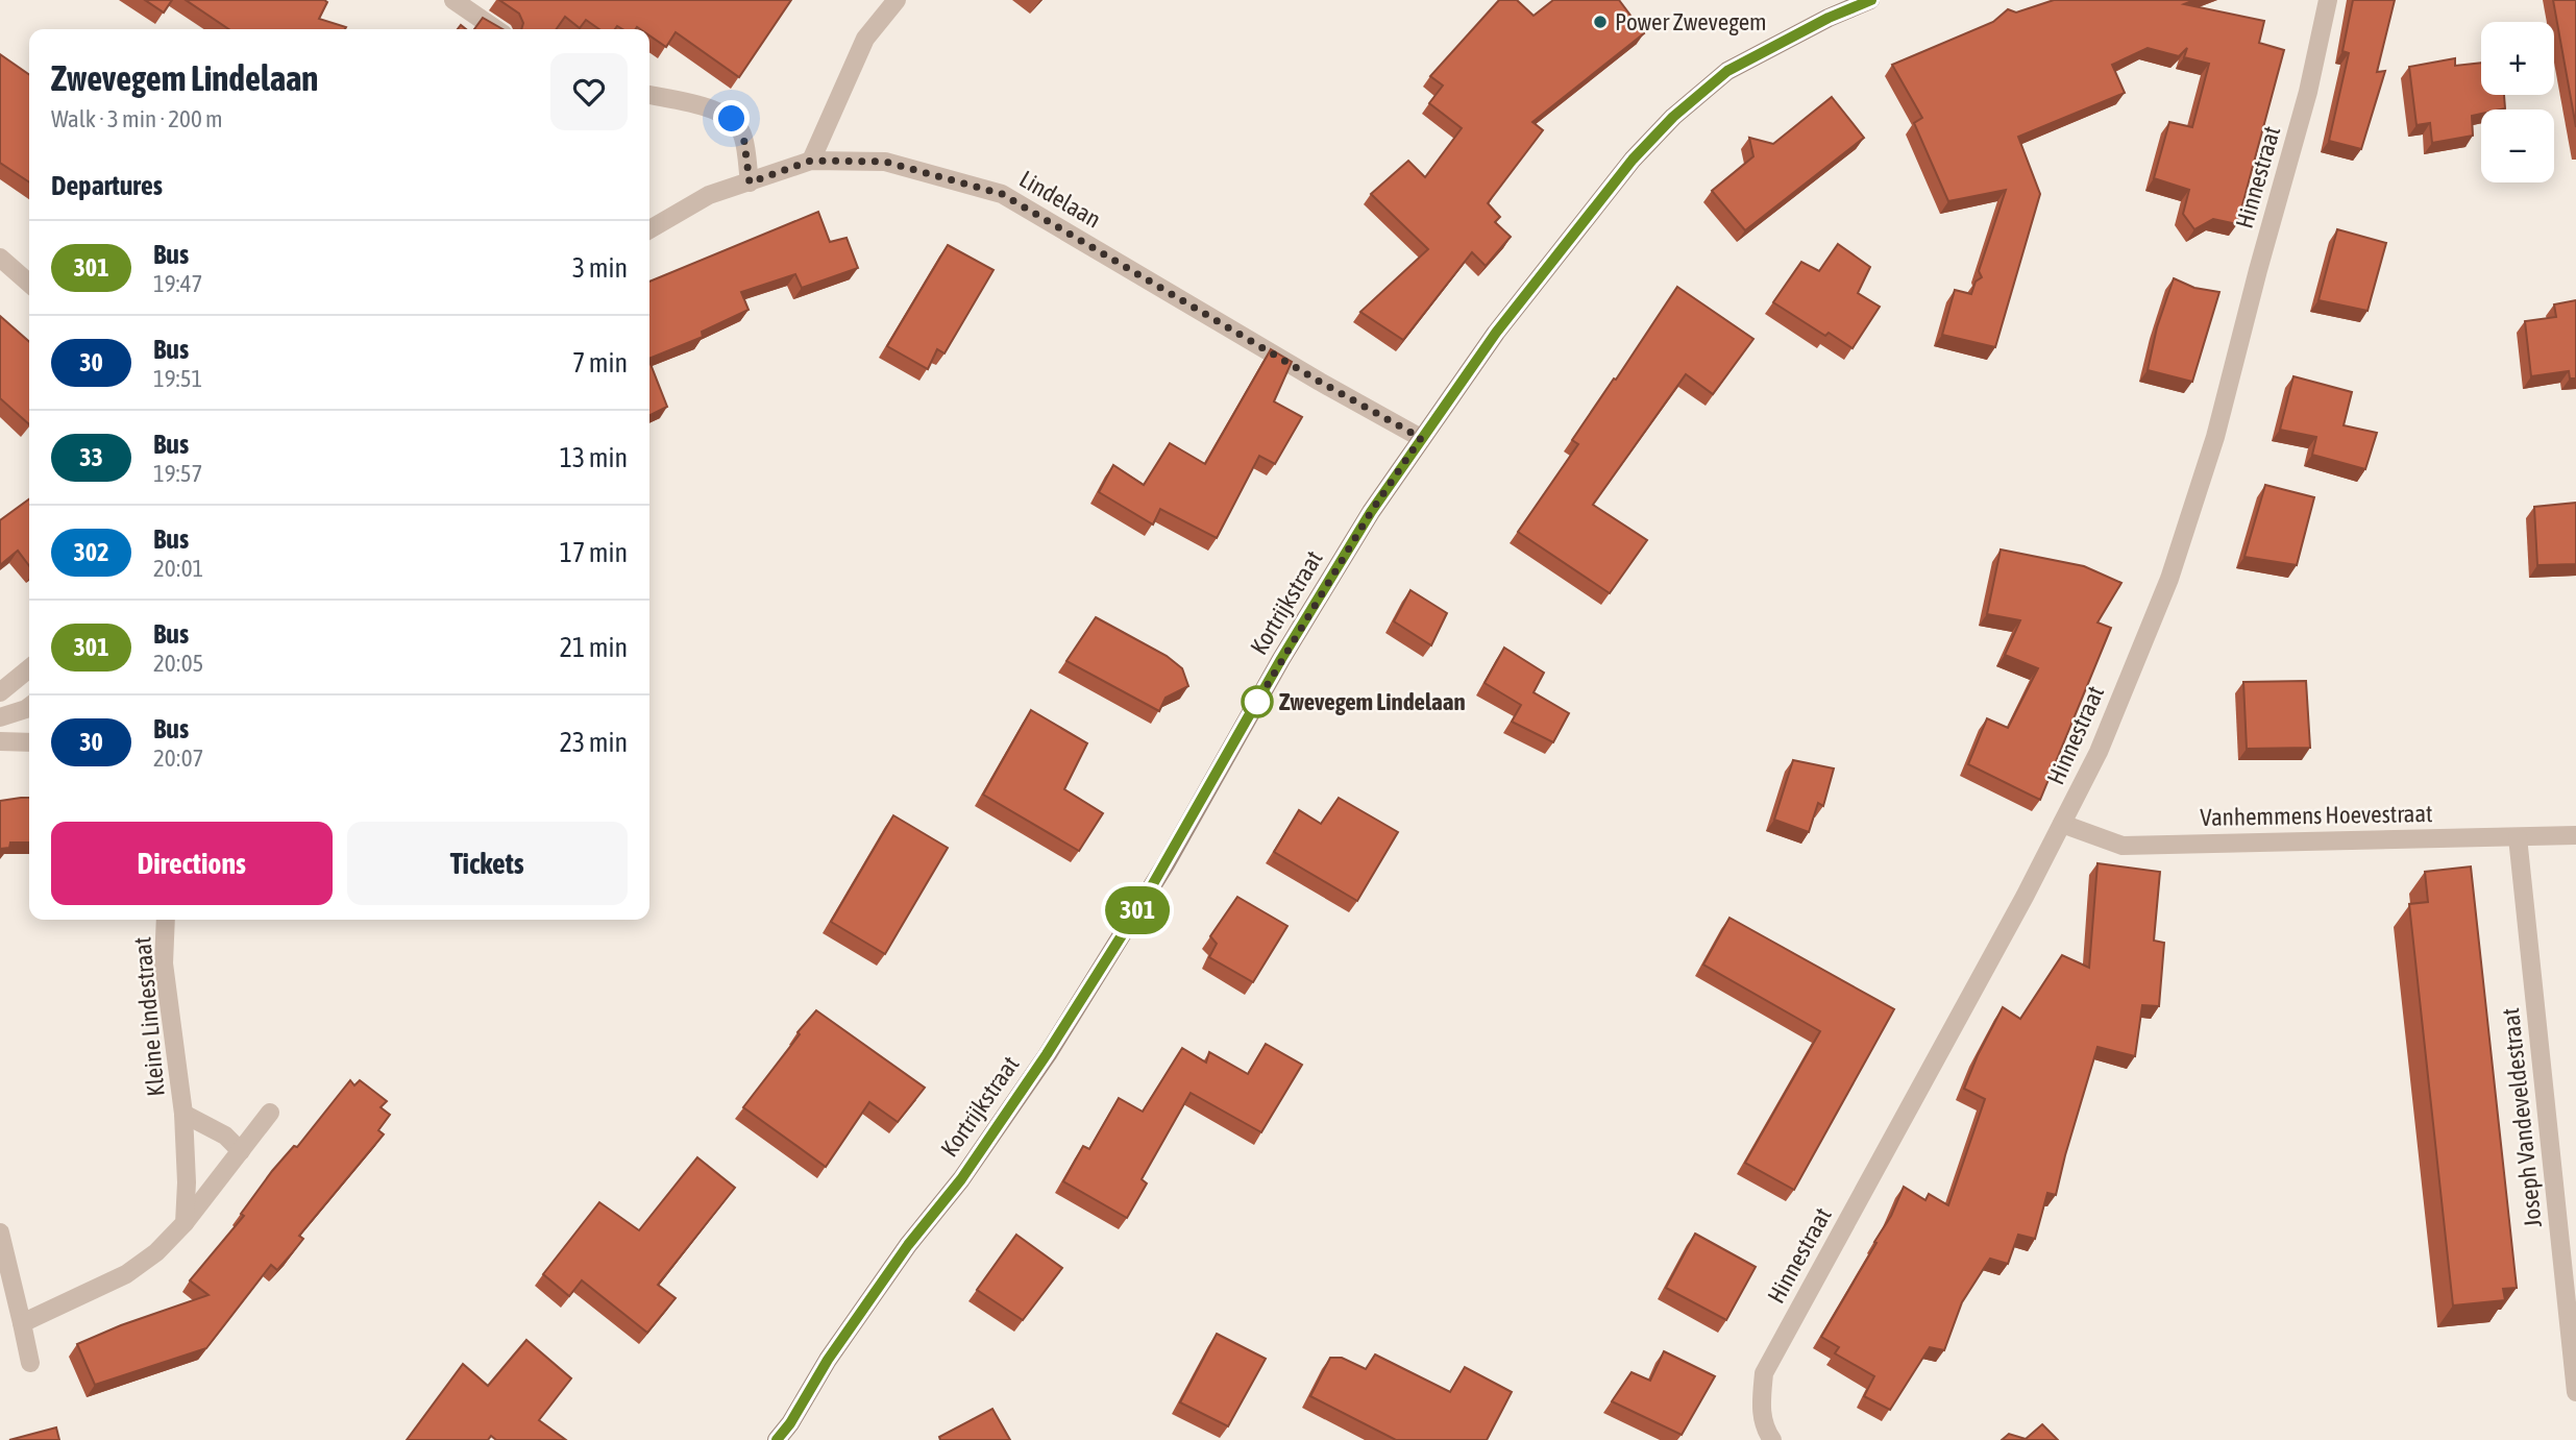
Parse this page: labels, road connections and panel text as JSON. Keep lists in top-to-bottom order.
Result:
{
  "streets": {
    "main road": ["Kortrijkstraat"],
    "street": [
      "Hinnestraat",
      "Lindelaan",
      "Vanhemmens Hoevestraat",
      "Kleine Lindestraat",
      "Joseph Vandeveldestraat"
    ]
  },
  "crossings": [
    ["Hinnestraat", "Vanhemmens Hoevestraat"],
    ["Lindelaan", "Kortrijkstraat"],
    ["Vanhemmens Hoevestraat", "Joseph Vandeveldestraat"]
  ],
  "places": ["Power Zwevegem", "Zwevegem Lindelaan"],
  "lines": ["bus line 301"],
  "page": {
    "on_map": "301",
    "map_buttons": ["+", "−"],
    "heading": [
      ["Zwevegem Lindelaan", "Walk · 3 min · 200 m"],
      "Departures"
    ],
    "list": [
      {
        "mark": "301",
        "name": "Bus",
        "note": "19:47",
        "value": "3 min"
      },
      {
        "mark": "30",
        "name": "Bus",
        "note": "19:51",
        "value": "7 min"
      },
      {
        "mark": "33",
        "name": "Bus",
        "note": "19:57",
        "value": "13 min"
      },
      {
        "mark": "302",
        "name": "Bus",
        "note": "20:01",
        "value": "17 min"
      },
      {
        "mark": "301",
        "name": "Bus",
        "note": "20:05",
        "value": "21 min"
      },
      {
        "mark": "30",
        "name": "Bus",
        "note": "20:07",
        "value": "23 min"
      }
    ],
    "buttons": ["Directions", "Tickets"]
  }
}
